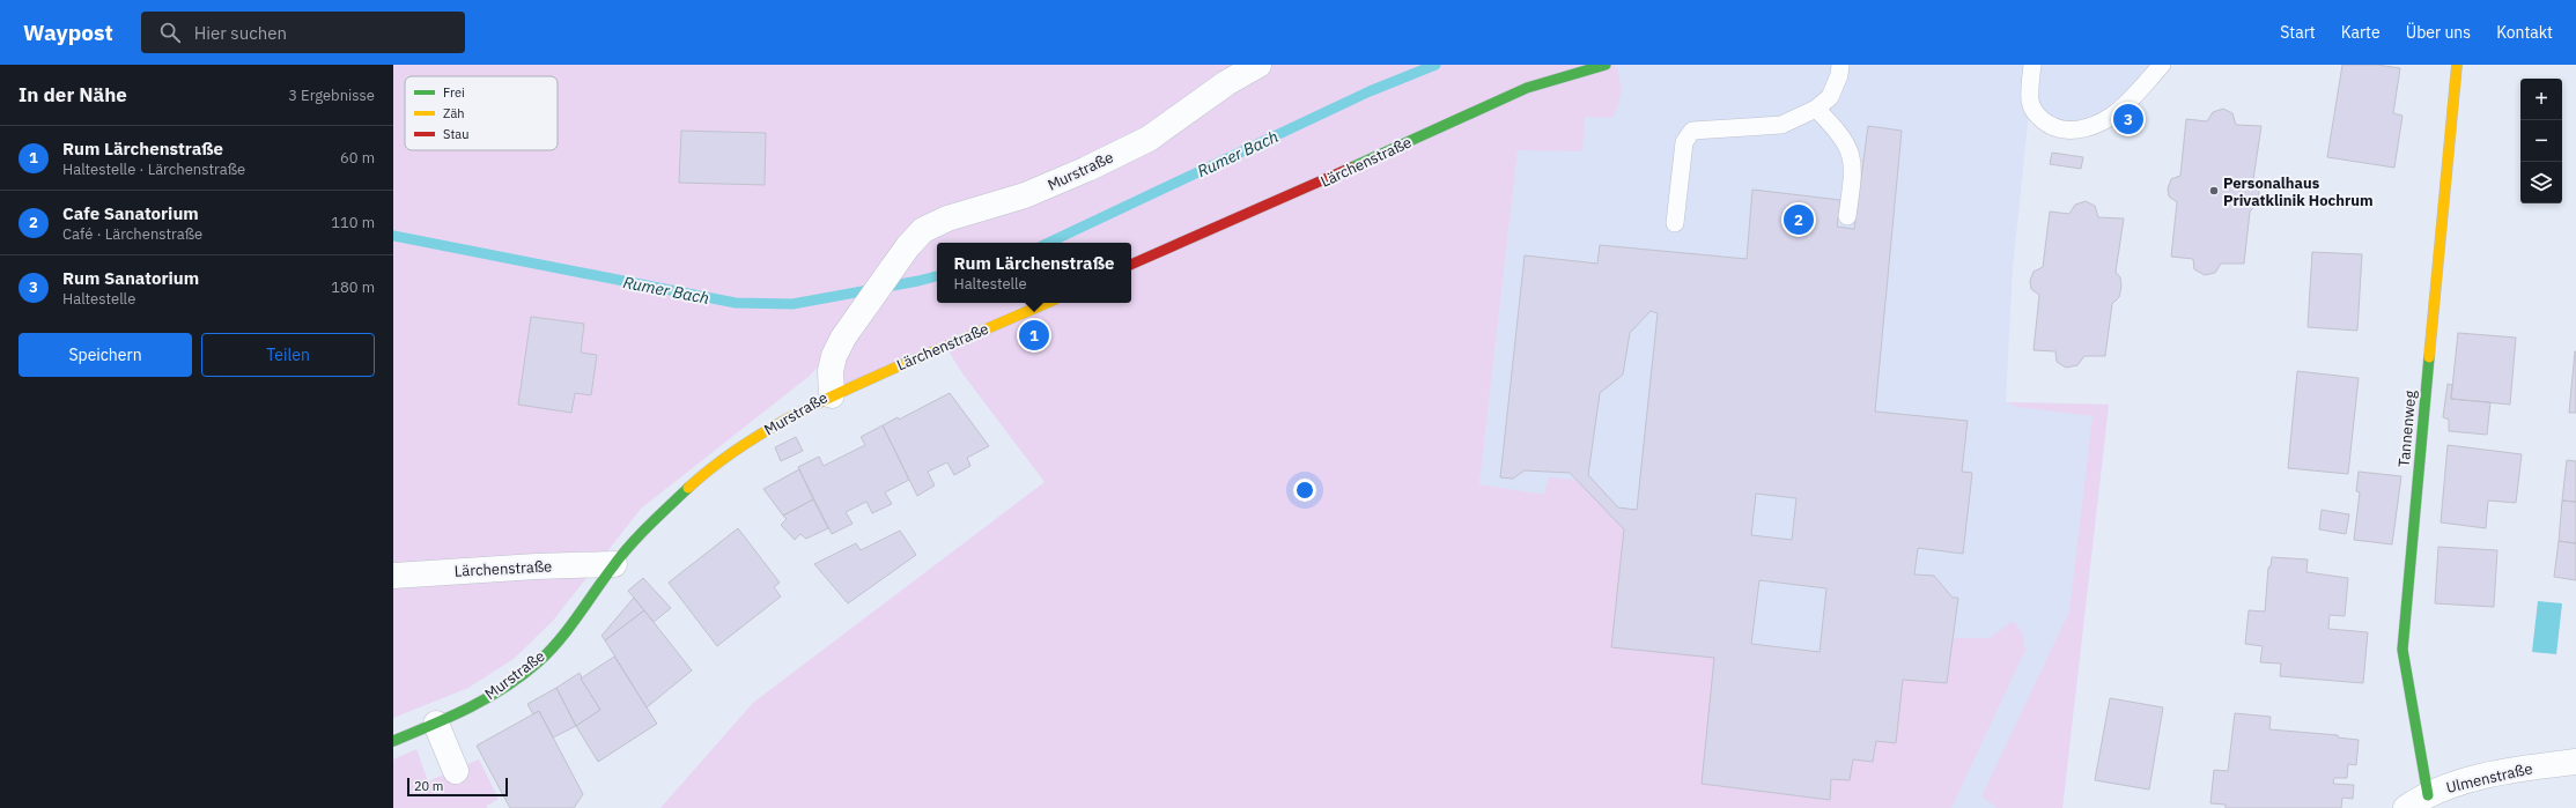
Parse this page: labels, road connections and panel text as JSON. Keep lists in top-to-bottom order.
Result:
{
  "streets": {
    "street": [
      "Lärchenstraße",
      "Murstraße",
      "Tannenweg",
      "Ulmenstraße"
    ]
  },
  "crossings": [
    ["Lärchenstraße", "Murstraße"],
    ["Tannenweg", "Ulmenstraße"]
  ],
  "water": ["Rumer Bach"],
  "places": ["Personalhaus Privatklinik Hochrum"],
  "legend": ["Frei", "Zäh", "Stau"],
  "scale_bar": "20 m",
  "page": {
    "header": "Waypost",
    "search": "Hier suchen",
    "nav": [
      "Start",
      "Karte",
      "Über uns",
      "Kontakt"
    ],
    "heading": ["In der Nähe", "3 Ergebnisse"],
    "map_buttons": ["+", "−"],
    "pins": ["3", "2", "1"],
    "list": [
      {
        "mark": "1",
        "name": "Rum Lärchenstraße",
        "note": "Haltestelle · Lärchenstraße",
        "value": "60 m"
      },
      {
        "mark": "2",
        "name": "Cafe Sanatorium",
        "note": "Café · Lärchenstraße",
        "value": "110 m"
      },
      {
        "mark": "3",
        "name": "Rum Sanatorium",
        "note": "Haltestelle",
        "value": "180 m"
      }
    ],
    "popup": ["Rum Lärchenstraße", "Haltestelle"],
    "buttons": ["Speichern", "Teilen"],
    "scale": "20 m"
  }
}
